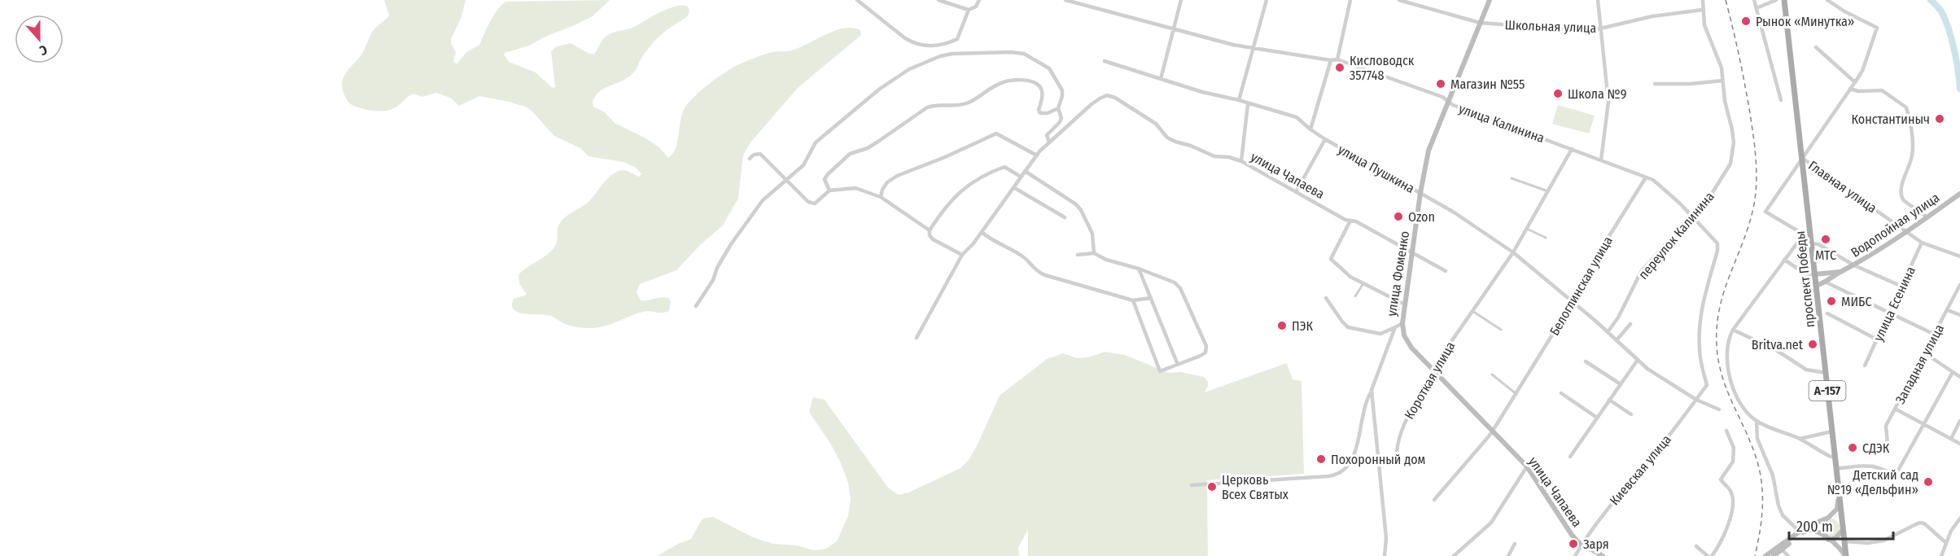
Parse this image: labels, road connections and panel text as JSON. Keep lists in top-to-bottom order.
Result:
{
  "streets": {
    "main road": [
      "улица Чапаева",
      "Водопойная улица",
      "улица Фоменко",
      "проспект Победы",
      "А-157"
    ],
    "street": [
      "Школьная улица",
      "улица Калинина",
      "улица Пушкина",
      "Главная улица",
      "переулок Калинина",
      "Белоглинская улица",
      "улица Есенина",
      "Западная улица",
      "Короткая улица",
      "Киевская улица"
    ]
  },
  "crossings": [
    ["Школьная улица", "улица Фоменко"],
    ["улица Калинина", "переулок Калинина"],
    ["улица Калинина", "улица Фоменко"],
    ["улица Калинина", "Белоглинская улица"],
    ["улица Калинина", "Короткая улица"],
    ["улица Калинина", "Киевская улица"],
    ["улица Пушкина", "переулок Калинина"],
    ["улица Пушкина", "улица Фоменко"],
    ["улица Пушкина", "Белоглинская улица"],
    ["улица Пушкина", "Короткая улица"],
    ["улица Пушкина", "Киевская улица"],
    ["улица Чапаева", "улица Фоменко"],
    ["улица Чапаева", "Белоглинская улица"],
    ["улица Чапаева", "Короткая улица"],
    ["улица Чапаева", "Киевская улица"],
    ["Главная улица", "Водопойная улица"],
    ["Главная улица", "проспект Победы"],
    ["Главная улица", "улица Есенина"],
    ["Водопойная улица", "проспект Победы"]
  ],
  "places": [
    "Рынок «Минутка»",
    "Кисловодск 357748",
    "Магазин №55",
    "Школа №9",
    "Константиныч",
    "Ozon",
    "МТС",
    "МИБС",
    "ПЭК",
    "Britva.net",
    "СДЭК",
    "Похоронный дом",
    "Детский сад №19 «Дельфин»",
    "Церковь Всех Святых",
    "Заря"
  ],
  "scale_bar": "200 m",
  "north": "bottom"
}
